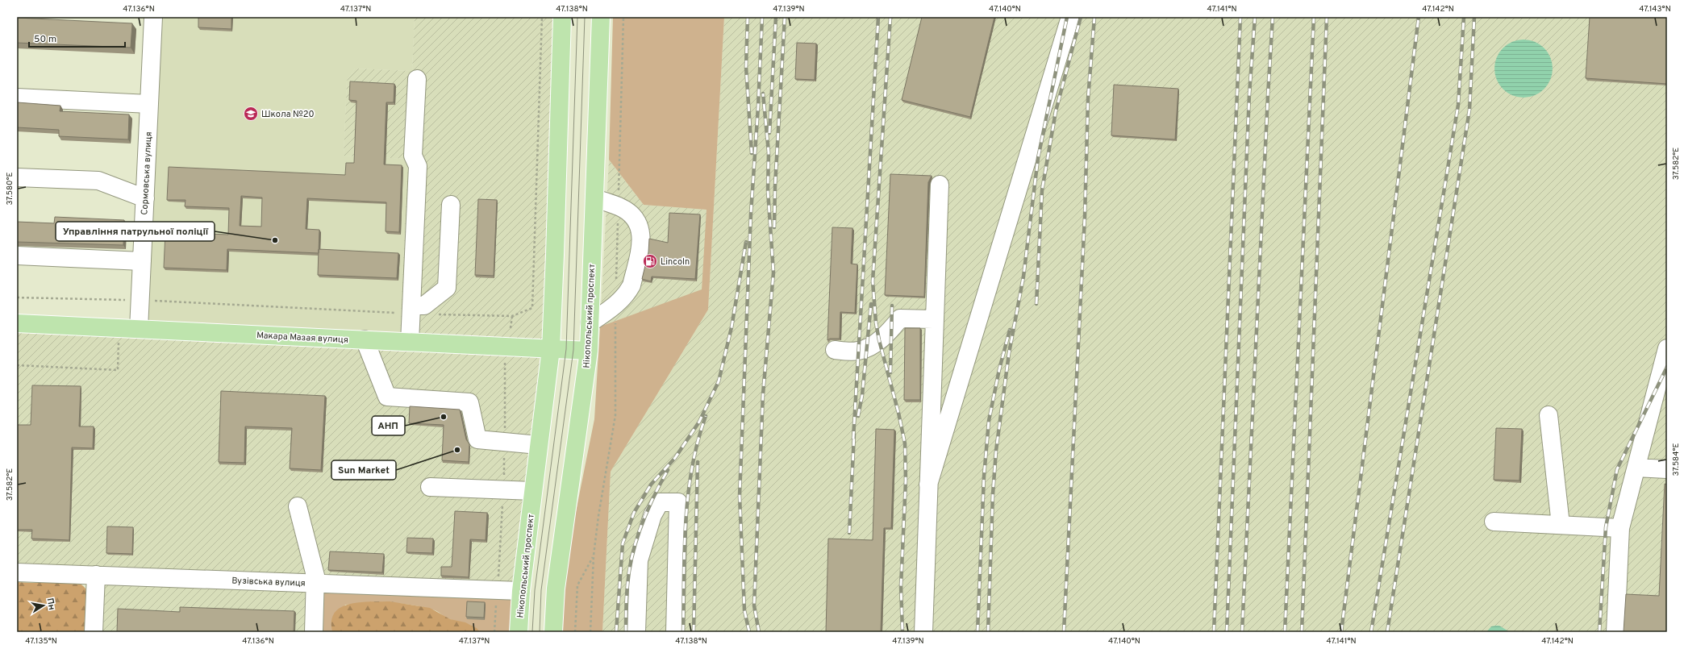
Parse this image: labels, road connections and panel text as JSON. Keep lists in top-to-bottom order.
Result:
{
  "streets": {
    "main road": ["Нікопольський проспект", "Макара Мазая вулиця"],
    "street": ["Сормовська вулиця", "Вузівська вулиця"]
  },
  "crossings": [
    ["Сормовська вулиця", "Макара Мазая вулиця"],
    ["Нікопольський проспект", "Макара Мазая вулиця"],
    ["Нікопольський проспект", "Вузівська вулиця"]
  ],
  "places": {
    "school or university": ["Школа №20"],
    "other": ["Управління патрульної поліції", "АНП", "Sun Market"],
    "fuel station": ["Lincoln"]
  },
  "scale_bar": "50 m",
  "north": "right",
  "coordinates": [
    "47.136°N",
    "47.137°N",
    "47.138°N",
    "47.139°N",
    "47.140°N",
    "47.141°N",
    "47.142°N",
    "47.143°N",
    "37.582°E",
    "37.580°E",
    "37.584°E",
    "47.135°N"
  ]
}
